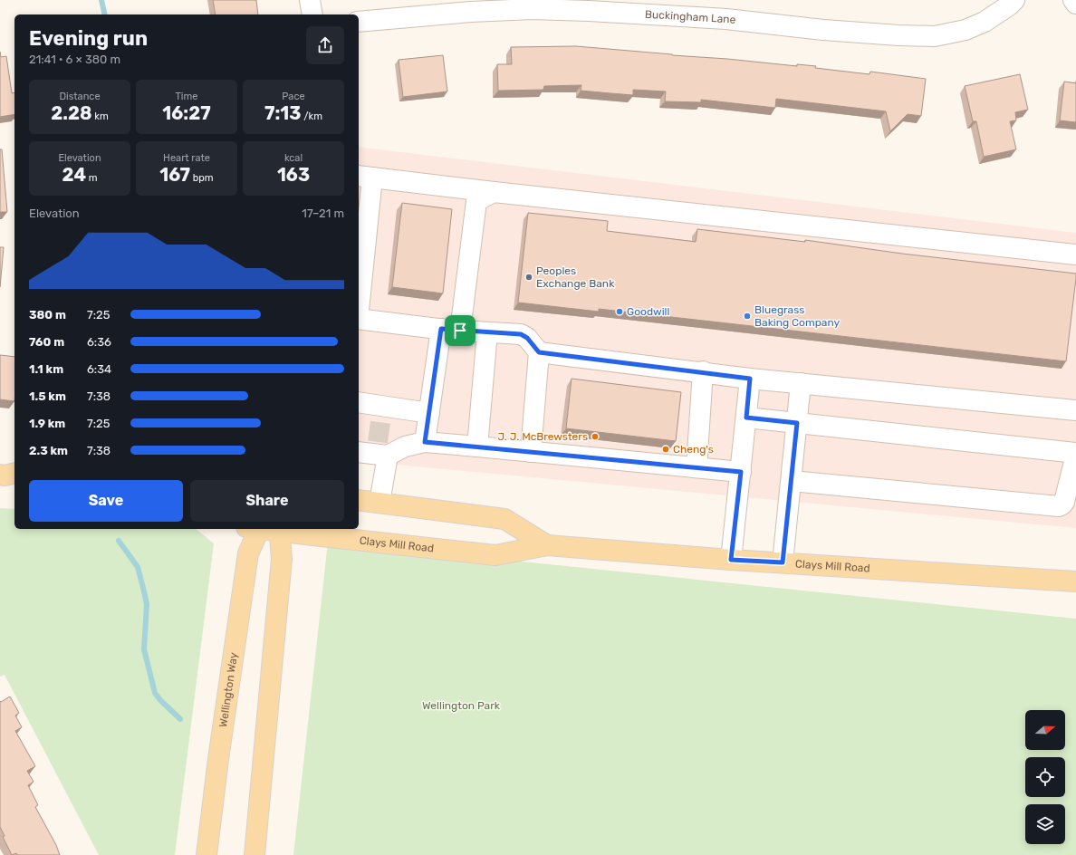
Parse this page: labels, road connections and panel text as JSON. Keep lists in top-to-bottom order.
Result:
{
  "streets": {
    "main road": ["Clays Mill Road", "Wellington Way"],
    "street": ["Buckingham Lane"]
  },
  "parks": ["Wellington Park"],
  "places": [
    "Peoples Exchange Bank",
    "Goodwill",
    "Bluegrass Baking Company",
    "J. J. McBrewsters",
    "Cheng's"
  ],
  "north": "right",
  "page": {
    "heading": ["Evening run", "21:41 · 6 × 380 m"],
    "stats": [
      ["Distance", "2.28 km"],
      ["Time", "16:27"],
      ["Pace", "7:13 /km"],
      ["Elevation", "24 m"],
      ["Heart rate", "167 bpm"],
      ["kcal", "163"]
    ],
    "chart": ["Elevation", "17–21 m"],
    "list": [
      {
        "name": "380 m",
        "note": "7:25"
      },
      {
        "name": "760 m",
        "note": "6:36"
      },
      {
        "name": "1.1 km",
        "note": "6:34"
      },
      {
        "name": "1.5 km",
        "note": "7:38"
      },
      {
        "name": "1.9 km",
        "note": "7:25"
      },
      {
        "name": "2.3 km",
        "note": "7:38"
      }
    ],
    "buttons": ["Save", "Share"]
  }
}
